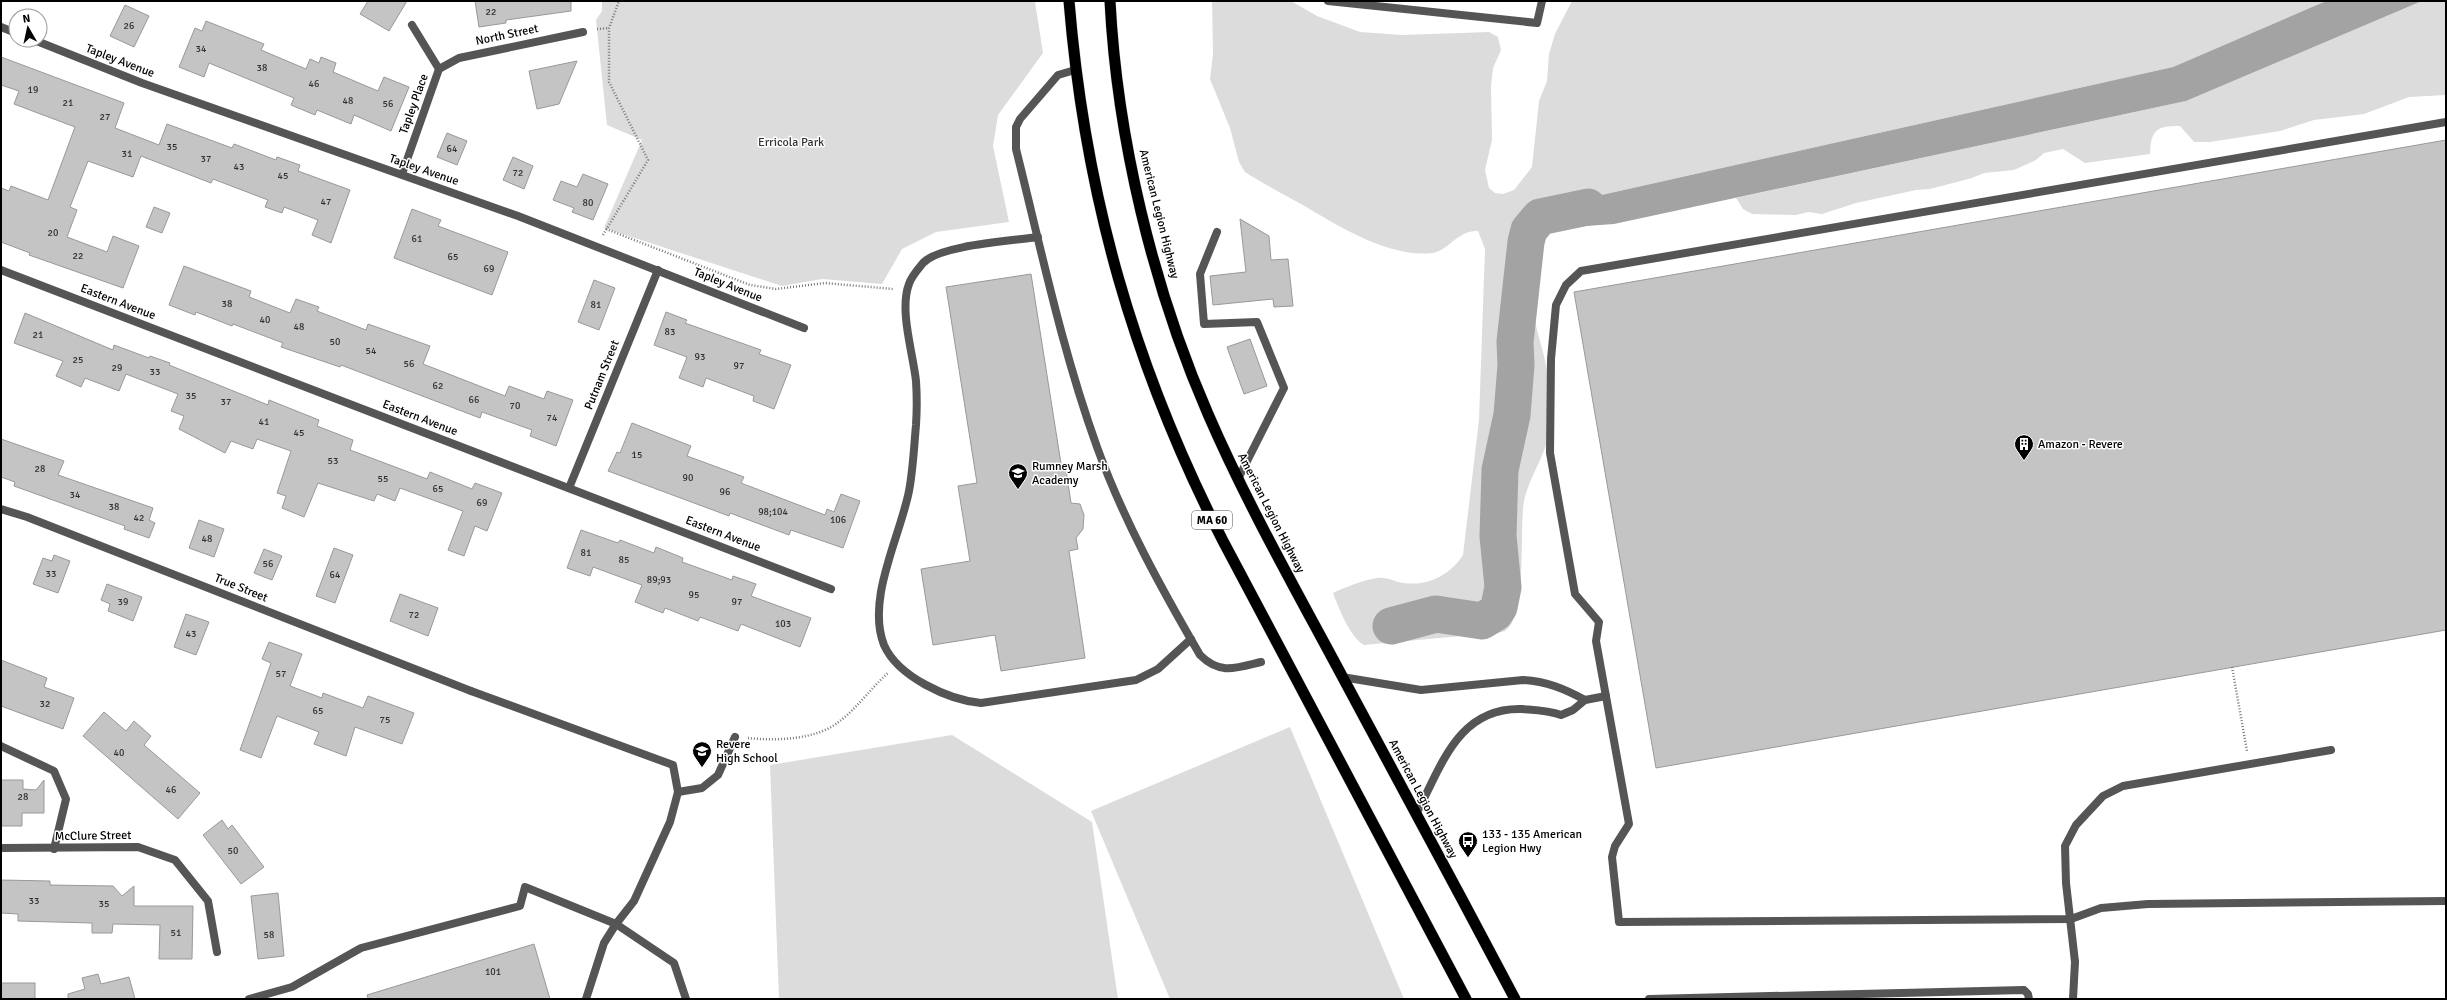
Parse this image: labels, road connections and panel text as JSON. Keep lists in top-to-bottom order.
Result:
{
  "streets": {
    "highway": ["American Legion Highway", "MA 60"],
    "street": [
      "North Street",
      "Tapley Avenue",
      "Tapley Place",
      "Eastern Avenue",
      "Putnam Street",
      "True Street",
      "McClure Street"
    ]
  },
  "crossings": [
    ["North Street", "Tapley Place"],
    ["Tapley Avenue", "Tapley Place"],
    ["Tapley Avenue", "Putnam Street"],
    ["Eastern Avenue", "Putnam Street"]
  ],
  "parks": ["Erricola Park"],
  "places": {
    "building": ["Amazon - Revere"],
    "school or university": ["Rumney Marsh Academy", "Revere High School"],
    "bus stop": ["133 - 135 American Legion Hwy"]
  },
  "house_numbers": [
    "22",
    "26",
    "34",
    "38",
    "46",
    "19",
    "48",
    "21",
    "56",
    "27",
    "35",
    "64",
    "31",
    "37",
    "43",
    "72",
    "45",
    "47",
    "80",
    "20",
    "61",
    "22",
    "65",
    "69",
    "38",
    "81",
    "40",
    "48",
    "83",
    "21",
    "50",
    "54",
    "93",
    "25",
    "56",
    "97",
    "29",
    "33",
    "62",
    "35",
    "66",
    "37",
    "70",
    "74",
    "41",
    "45",
    "15",
    "53",
    "28",
    "90",
    "55",
    "65",
    "96",
    "34",
    "69",
    "38",
    "98;104",
    "42",
    "106",
    "48",
    "81",
    "85",
    "56",
    "33",
    "64",
    "89;93",
    "95",
    "39",
    "97",
    "72",
    "103",
    "43",
    "57",
    "32",
    "65",
    "75",
    "40",
    "46",
    "28",
    "50",
    "33",
    "35",
    "51",
    "58",
    "101"
  ],
  "north": "top"
}
